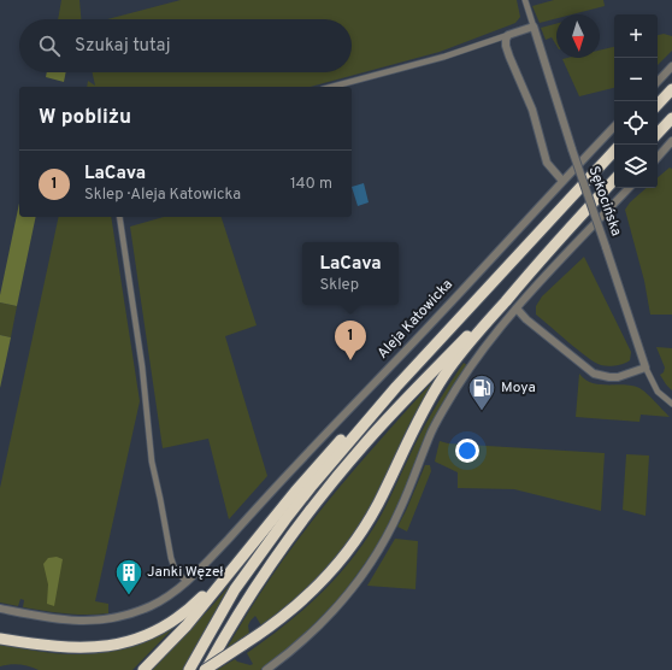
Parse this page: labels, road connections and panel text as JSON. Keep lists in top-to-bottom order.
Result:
{
  "streets": {
    "street": ["Sękocińska", "Aleja Katowicka"]
  },
  "places": {
    "fuel station": ["Moya"],
    "building": ["Janki Węzeł"]
  },
  "north": "bottom",
  "page": {
    "map_buttons": ["+", "−"],
    "search": "Szukaj tutaj",
    "heading": "W pobliżu",
    "list": [
      {
        "mark": "1",
        "name": "LaCava",
        "note": "Sklep · Aleja Katowicka",
        "value": "140 m"
      }
    ],
    "popup": ["LaCava", "Sklep"],
    "pins": "1"
  }
}
